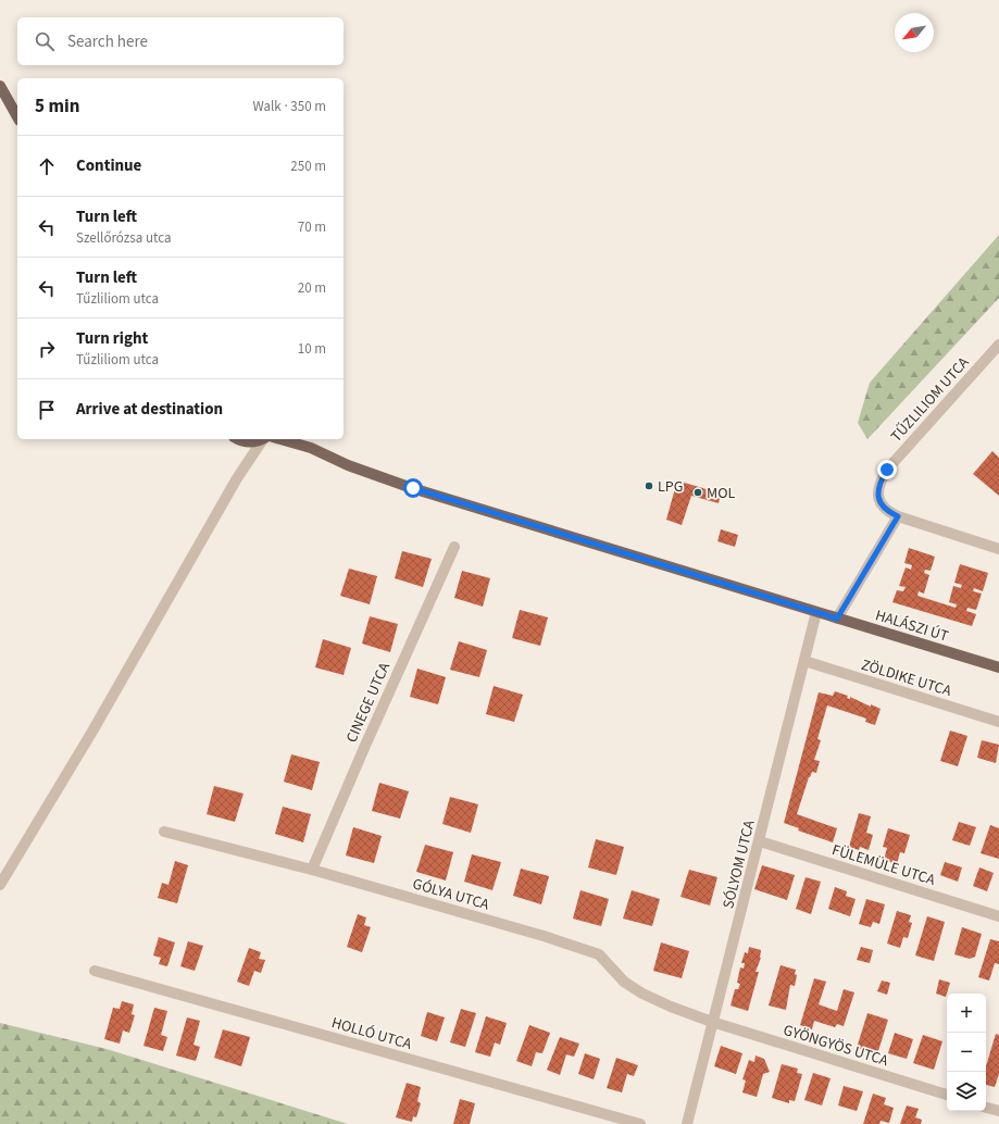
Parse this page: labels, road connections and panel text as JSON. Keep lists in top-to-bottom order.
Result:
{
  "streets": {
    "main road": ["HALÁSZI ÚT"],
    "street": [
      "TŰZLILIOM UTCA",
      "ZÖLDIKE UTCA",
      "CINEGE UTCA",
      "SÓLYOM UTCA",
      "FÜLEMÜLE UTCA",
      "GÓLYA UTCA",
      "HOLLÓ UTCA",
      "GYÖNGYÖS UTCA"
    ]
  },
  "crossings": [
    ["HALÁSZI ÚT", "SÓLYOM UTCA"],
    ["ZÖLDIKE UTCA", "SÓLYOM UTCA"],
    ["CINEGE UTCA", "GÓLYA UTCA"],
    ["SÓLYOM UTCA", "FÜLEMÜLE UTCA"],
    ["SÓLYOM UTCA", "GÓLYA UTCA"],
    ["SÓLYOM UTCA", "GYÖNGYÖS UTCA"],
    ["GÓLYA UTCA", "GYÖNGYÖS UTCA"]
  ],
  "places": ["LPG", "MOL"],
  "north": "bottom left",
  "page": {
    "search": "Search here",
    "heading": ["5 min", "Walk · 350 m"],
    "list": [
      ["Continue", "250 m"],
      ["Turn left", "Szellőrózsa utca", "70 m"],
      ["Turn left", "Tűzliliom utca", "20 m"],
      ["Turn right", "Tűzliliom utca", "10 m"],
      "Arrive at destination"
    ],
    "map_buttons": ["+", "−"]
  }
}
